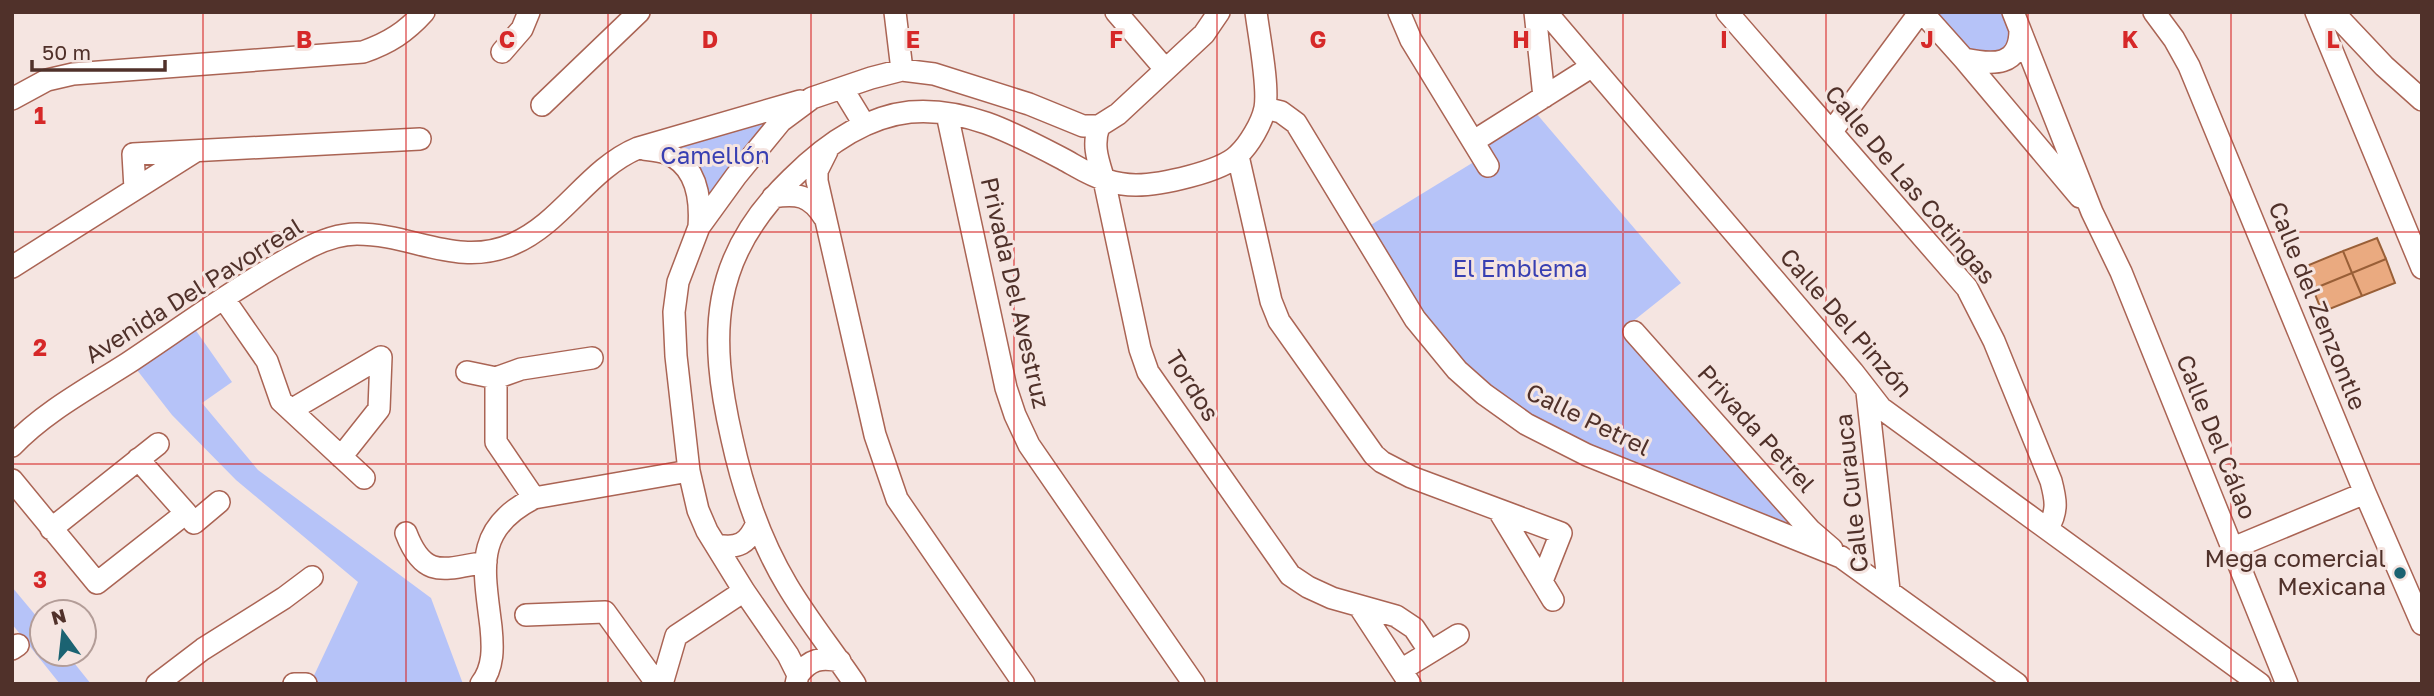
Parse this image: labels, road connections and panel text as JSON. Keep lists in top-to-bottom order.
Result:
{
  "streets": {
    "street": [
      "Calle De Las Cotingas",
      "Avenida Del Pavorreal",
      "Privada Del Avestruz",
      "Calle del Zenzontle",
      "Calle Del Pinzón",
      "Tordos",
      "Calle Petrel",
      "Privada Petrel",
      "Calle Del Cálao",
      "Calle Curauca"
    ]
  },
  "crossings": [
    ["Calle De Las Cotingas", "Calle Del Pinzón"],
    ["Calle Del Pinzón", "Calle Curauca"],
    ["Calle Petrel", "Privada Petrel"],
    ["Calle Petrel", "Calle Curauca"]
  ],
  "parks": ["Camellón", "El Emblema"],
  "places": ["Mega comercial Mexicana"],
  "scale_bar": "50 m",
  "north": "top",
  "grid": {
    "columns": [
      "B",
      "C",
      "D",
      "E",
      "F",
      "G",
      "H",
      "I",
      "J",
      "K",
      "L"
    ],
    "rows": ["1", "2", "3"]
  }
}
